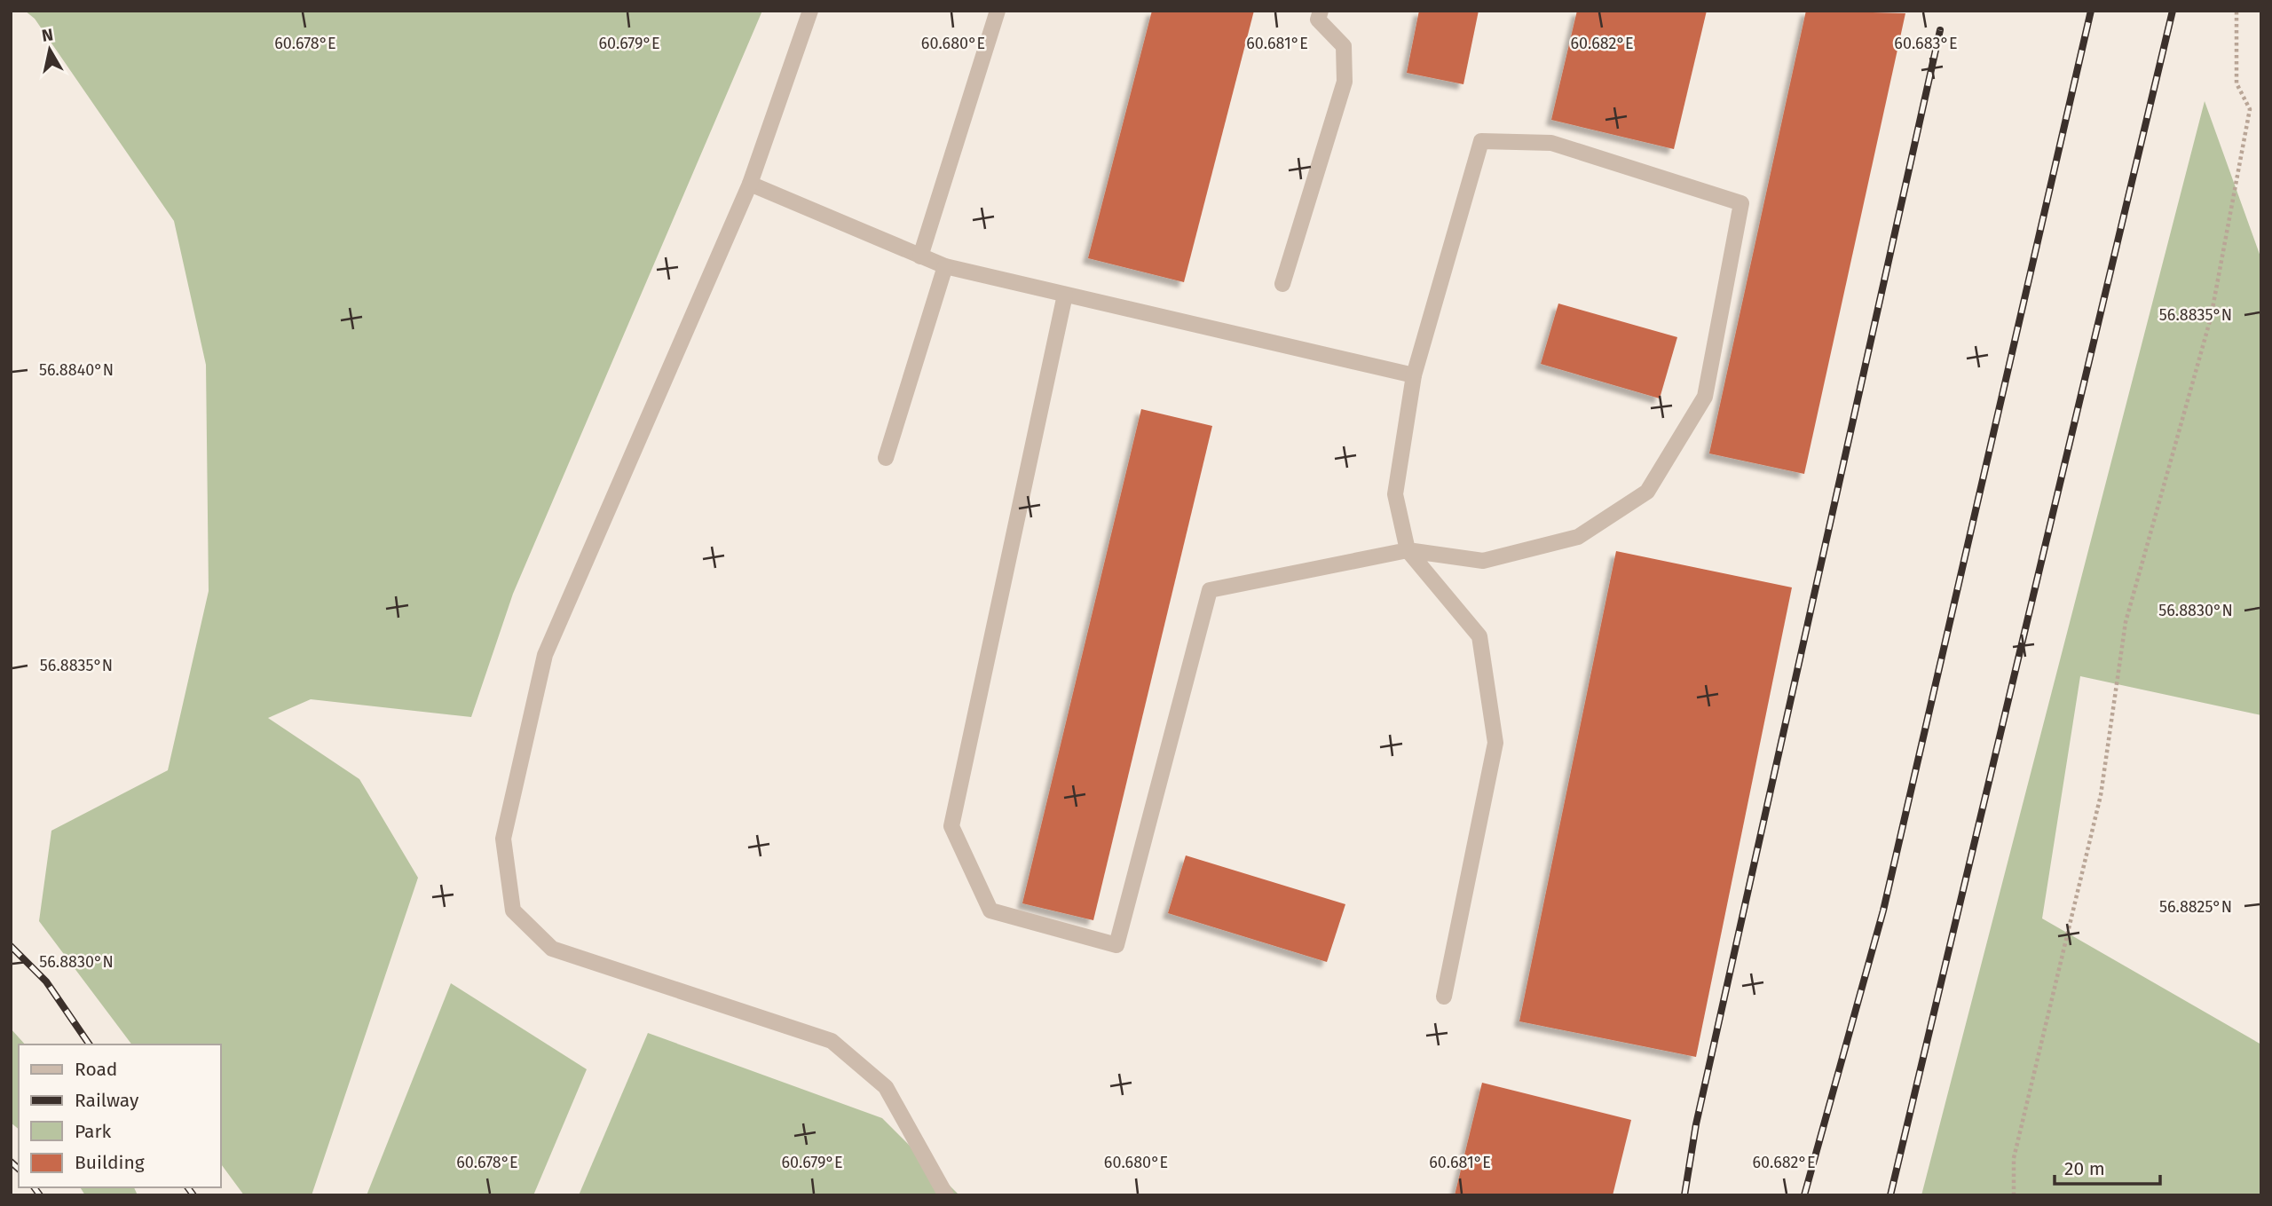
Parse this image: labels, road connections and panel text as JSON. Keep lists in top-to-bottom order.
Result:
{
  "legend": [
    "Road",
    "Railway",
    "Park",
    "Building"
  ],
  "scale_bar": "20 m",
  "north": "top",
  "coordinates": [
    "60.678°E",
    "60.679°E",
    "60.680°E",
    "60.681°E",
    "60.682°E",
    "60.683°E",
    "56.8835°N",
    "56.8840°N",
    "56.8830°N",
    "56.8825°N"
  ]
}
